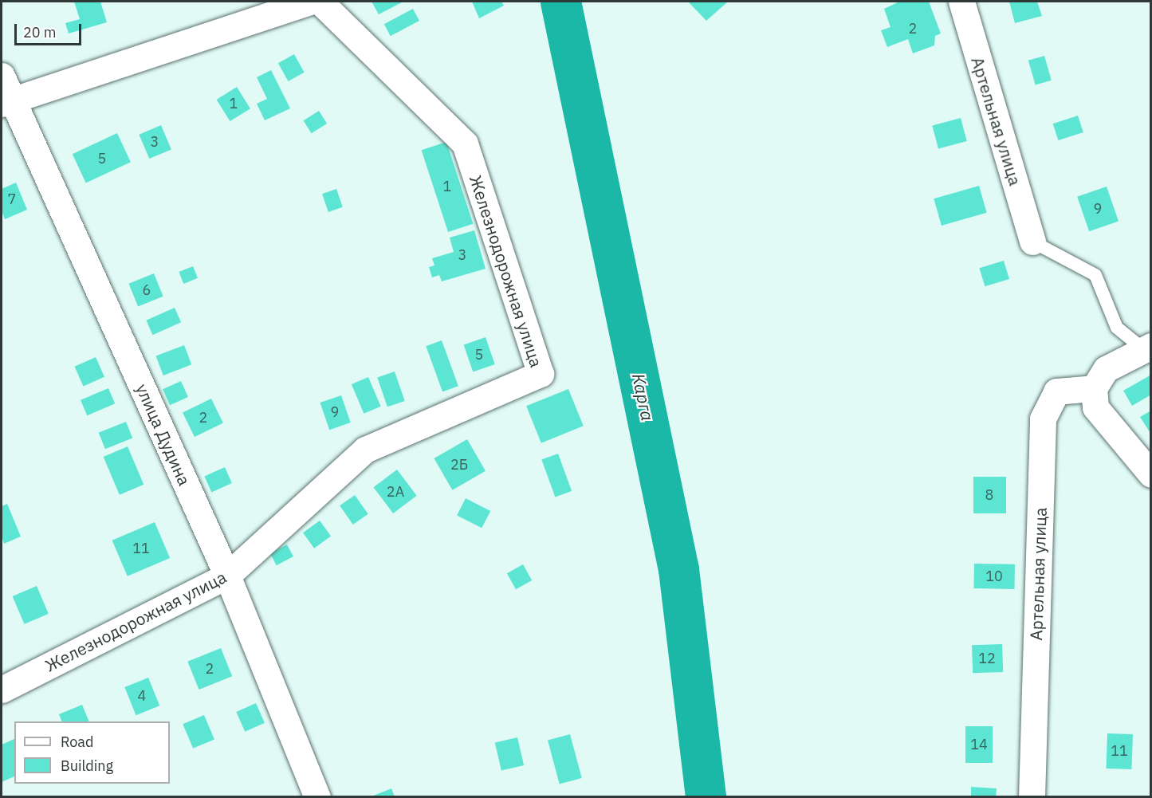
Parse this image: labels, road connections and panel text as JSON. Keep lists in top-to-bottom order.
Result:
{
  "streets": {
    "street": ["Артельная улица", "Железнодорожная улица", "улица Дудина"]
  },
  "crossings": [
    ["Железнодорожная улица", "улица Дудина"]
  ],
  "water": ["Карга"],
  "house_numbers": [
    "2",
    "1",
    "3",
    "5",
    "1",
    "7",
    "9",
    "3",
    "6",
    "5",
    "9",
    "2",
    "2Б",
    "2А",
    "8",
    "11",
    "10",
    "12",
    "2",
    "4",
    "14",
    "11"
  ],
  "legend": ["Road", "Building"],
  "scale_bar": "20 m"
}
